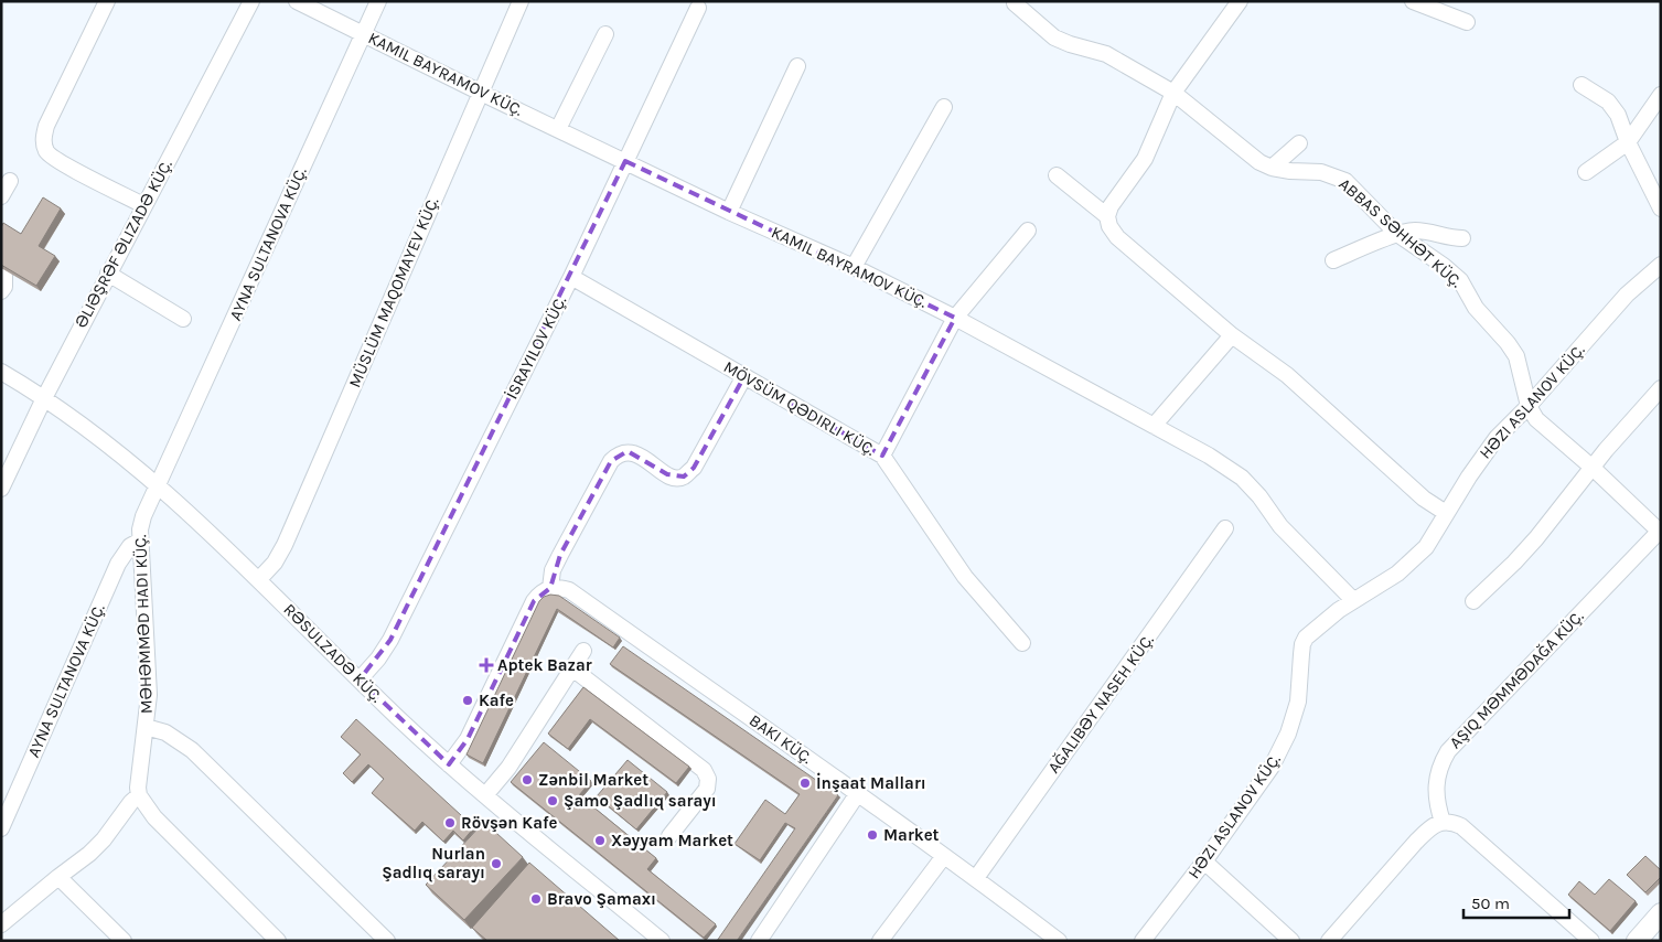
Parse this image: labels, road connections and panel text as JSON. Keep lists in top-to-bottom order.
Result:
{
  "streets": {
    "street": [
      "KAMIL BAYRAMOV KÜÇ.",
      "ABBAS SƏHHƏT KÜÇ.",
      "ƏLIƏŞRƏF ƏLIZADƏ KÜÇ.",
      "AYNA SULTANOVA KÜÇ.",
      "MÜSLÜM MAQOMAYEV KÜÇ.",
      "HƏZI ASLANOV KÜÇ.",
      "MÖVSÜM QƏDIRLI KÜÇ.",
      "MƏHƏMMƏD HADI KÜÇ.",
      "RƏSULZADƏ KÜÇ.",
      "AĞALIBƏY NASEH KÜÇ."
    ]
  },
  "crossings": [
    ["KAMIL BAYRAMOV KÜÇ.", "AYNA SULTANOVA KÜÇ."],
    ["KAMIL BAYRAMOV KÜÇ.", "MÜSLÜM MAQOMAYEV KÜÇ."],
    ["KAMIL BAYRAMOV KÜÇ.", "HƏZI ASLANOV KÜÇ."],
    ["ABBAS SƏHHƏT KÜÇ.", "HƏZI ASLANOV KÜÇ."],
    ["ƏLIƏŞRƏF ƏLIZADƏ KÜÇ.", "RƏSULZADƏ KÜÇ."],
    ["AYNA SULTANOVA KÜÇ.", "MƏHƏMMƏD HADI KÜÇ."],
    ["AYNA SULTANOVA KÜÇ.", "RƏSULZADƏ KÜÇ."],
    ["MÜSLÜM MAQOMAYEV KÜÇ.", "RƏSULZADƏ KÜÇ."],
    ["MƏHƏMMƏD HADI KÜÇ.", "RƏSULZADƏ KÜÇ."]
  ],
  "places": {
    "health": ["Aptek Bazar"],
    "other": [
      "Kafe",
      "Zənbil Market",
      "İnşaat Malları",
      "Şamo Şadlıq sarayı",
      "Rövşən Kafe",
      "Market",
      "Xəyyam Market",
      "Nurlan Şadlıq sarayı",
      "Bravo Şamaxı"
    ]
  },
  "scale_bar": "50 m"
}
